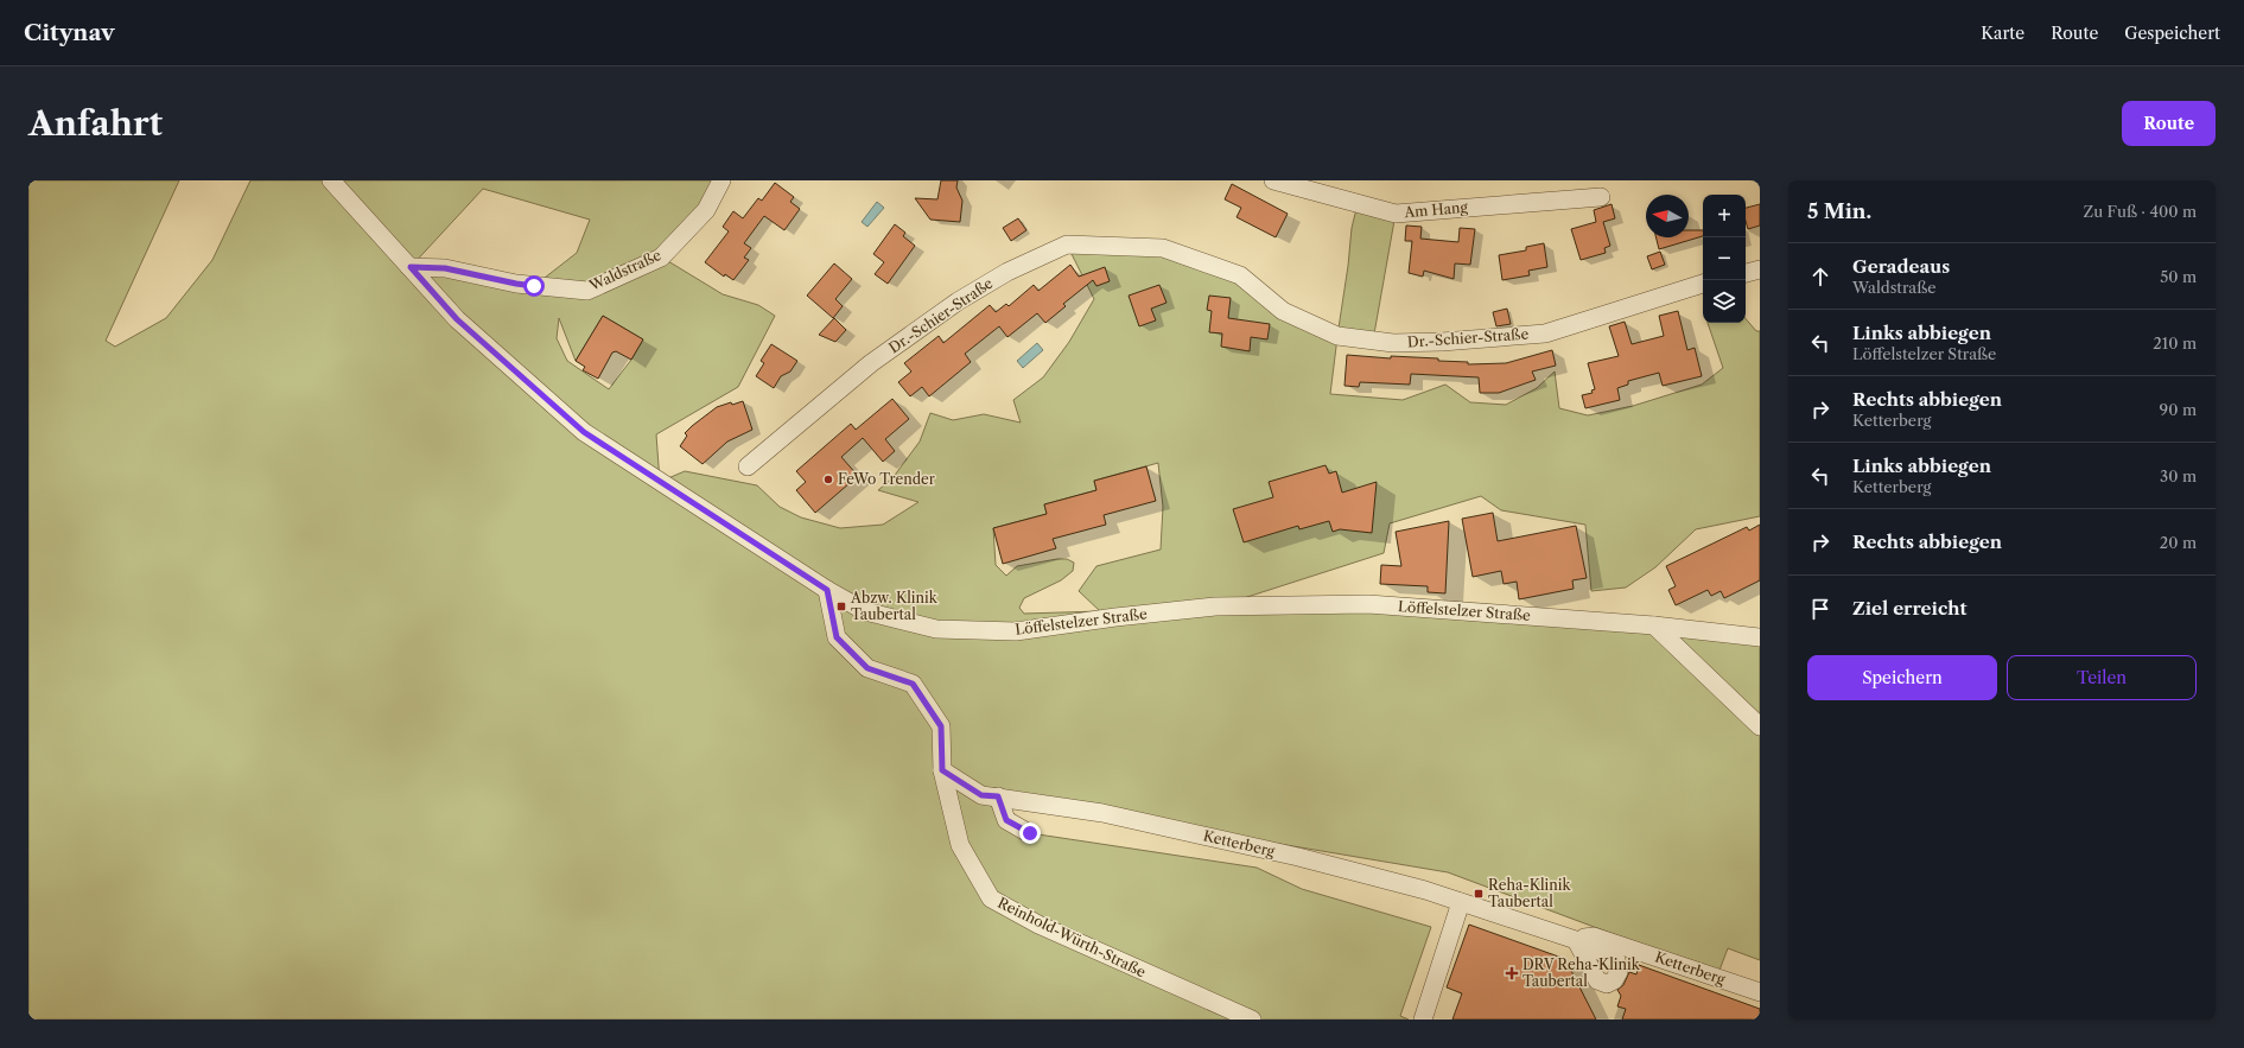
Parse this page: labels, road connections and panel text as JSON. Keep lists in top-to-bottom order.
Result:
{
  "streets": {
    "street": [
      "Am Hang",
      "Waldstraße",
      "Dr.-Schier-Straße",
      "Löffelstelzer Straße",
      "Ketterberg",
      "Reinhold-Würth-Straße"
    ]
  },
  "crossings": [
    ["Waldstraße", "Löffelstelzer Straße"],
    ["Ketterberg", "Reinhold-Würth-Straße"]
  ],
  "places": {
    "other": ["FeWo Trender"],
    "transit": ["Abzw. Klinik Taubertal", "Reha-Klinik Taubertal"],
    "health": ["DRV Reha-Klinik Taubertal"]
  },
  "north": "left",
  "page": {
    "header": "Citynav",
    "nav": ["Karte", "Route", "Gespeichert"],
    "buttons": [
      "Route",
      ["Speichern", "Teilen"]
    ],
    "title": "Anfahrt",
    "heading": ["5 Min.", "Zu Fuß · 400 m"],
    "map_buttons": ["+", "−"],
    "list": [
      ["Geradeaus", "Waldstraße", "50 m"],
      ["Links abbiegen", "Löffelstelzer Straße", "210 m"],
      ["Rechts abbiegen", "Ketterberg", "90 m"],
      ["Links abbiegen", "Ketterberg", "30 m"],
      ["Rechts abbiegen", "20 m"],
      "Ziel erreicht"
    ]
  }
}
